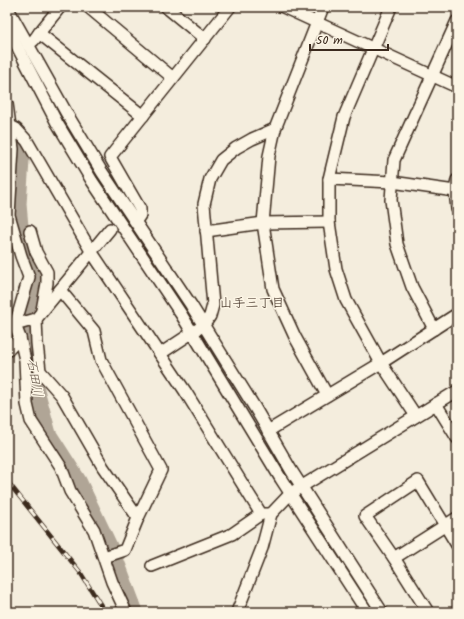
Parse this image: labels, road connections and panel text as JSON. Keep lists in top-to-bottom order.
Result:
{
  "districts": ["山手三丁目"],
  "water": ["石田川"],
  "scale_bar": "50 m"
}
